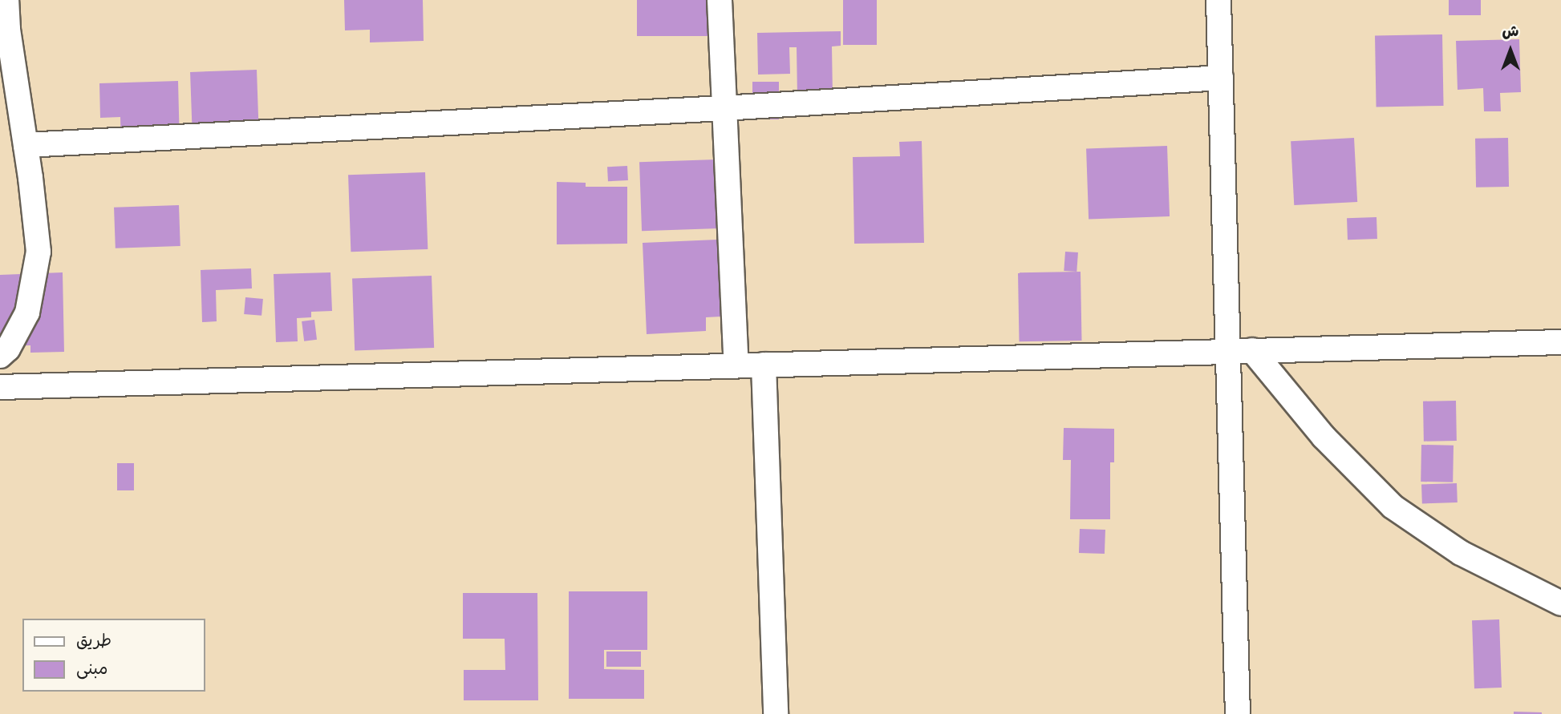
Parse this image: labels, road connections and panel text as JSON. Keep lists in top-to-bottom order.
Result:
{
  "legend": ["طريق", "مبنى"],
  "north": "top"
}
